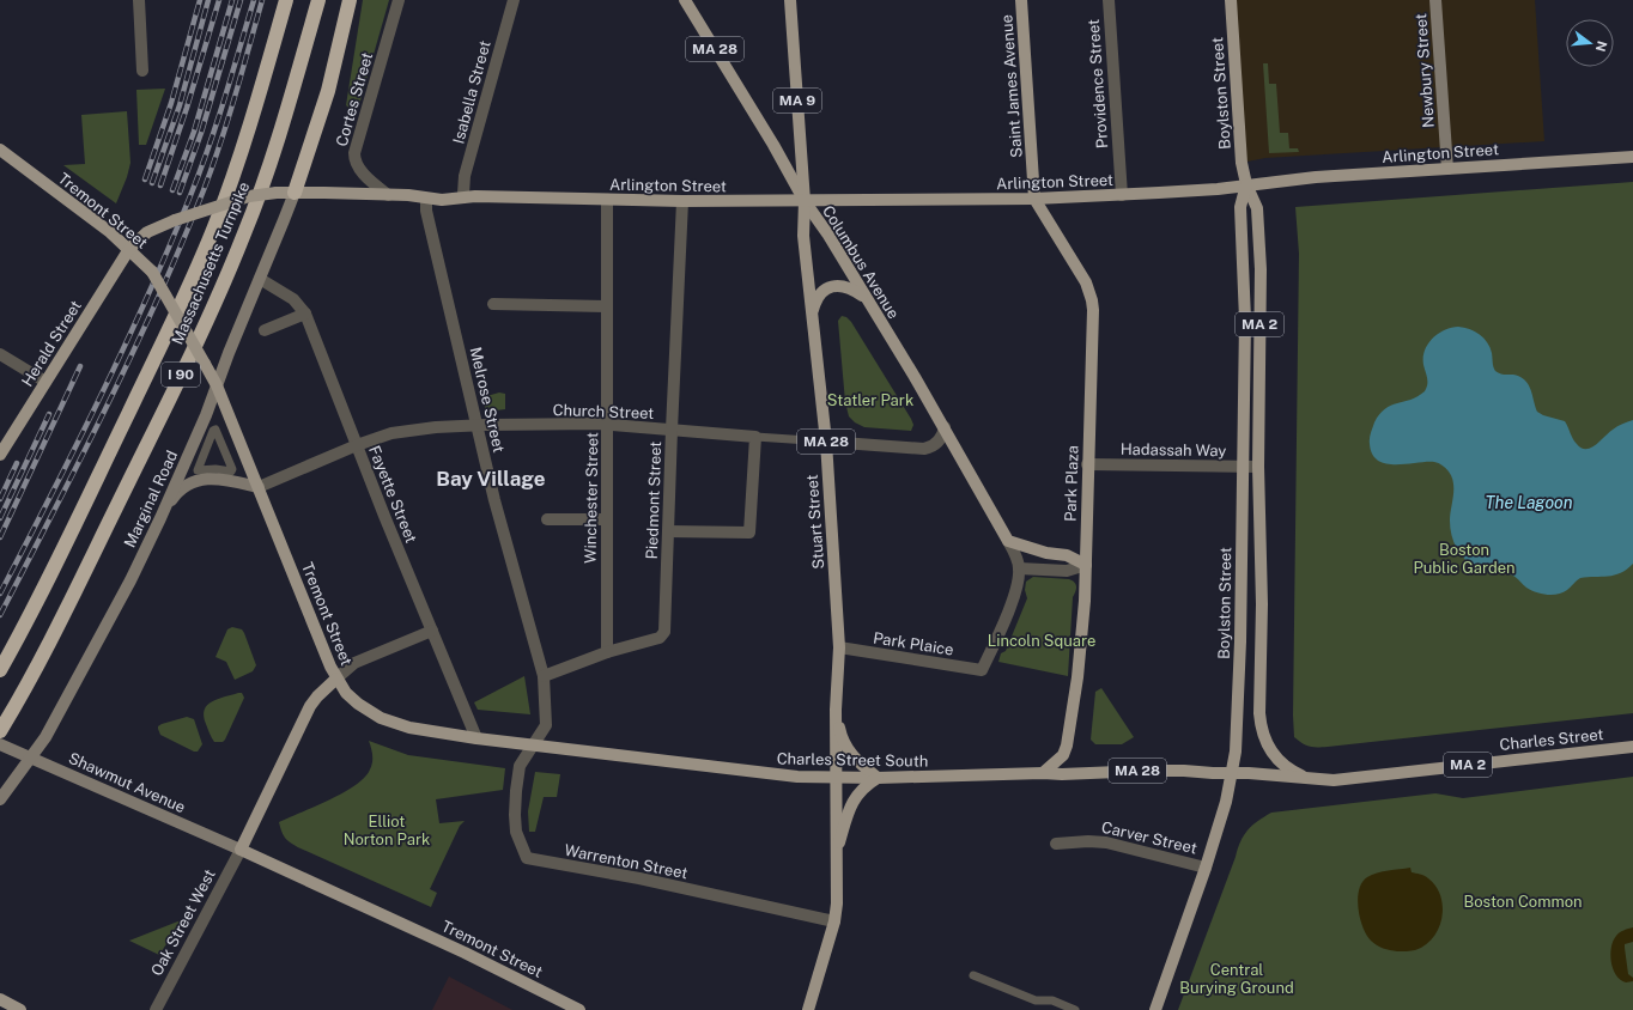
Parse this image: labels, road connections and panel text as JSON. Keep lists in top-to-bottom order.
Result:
{
  "streets": {
    "highway": ["Massachusetts Turnpike", "I 90"],
    "main road": [
      "MA 28",
      "Newbury Street",
      "Saint James Avenue",
      "Boylston Street",
      "MA 9",
      "Arlington Street",
      "Tremont Street",
      "Columbus Avenue",
      "MA 2",
      "Herald Street",
      "Park Plaza",
      "Marginal Road",
      "Stuart Street",
      "Charles Street",
      "Charles Street South",
      "Shawmut Avenue"
    ],
    "street": [
      "Providence Street",
      "Isabella Street",
      "Cortes Street",
      "Melrose Street",
      "Church Street",
      "Hadassah Way",
      "Fayette Street",
      "Winchester Street",
      "Piedmont Street",
      "Park Plaice",
      "Carver Street",
      "Warrenton Street",
      "Oak Street West"
    ]
  },
  "crossings": [
    ["MA 28", "Stuart Street"],
    ["MA 28", "Charles Street South"],
    ["Newbury Street", "Arlington Street"],
    ["Providence Street", "Arlington Street"],
    ["Saint James Avenue", "Arlington Street"],
    ["Saint James Avenue", "Park Plaza"],
    ["Isabella Street", "Arlington Street"],
    ["Boylston Street", "Arlington Street"],
    ["Boylston Street", "Hadassah Way"],
    ["Boylston Street", "Charles Street"],
    ["Boylston Street", "Charles Street South"],
    ["Boylston Street", "Carver Street"],
    ["Cortes Street", "Arlington Street"],
    ["Arlington Street", "Tremont Street"],
    ["Arlington Street", "Columbus Avenue"],
    ["Arlington Street", "Herald Street"],
    ["Arlington Street", "Melrose Street"],
    ["Arlington Street", "Park Plaza"],
    ["Arlington Street", "Winchester Street"],
    ["Arlington Street", "Marginal Road"],
    ["Arlington Street", "Piedmont Street"],
    ["Arlington Street", "Stuart Street"],
    ["Tremont Street", "Herald Street"],
    ["Tremont Street", "Church Street"],
    ["Tremont Street", "Marginal Road"],
    ["Tremont Street", "Charles Street South"],
    ["Tremont Street", "Shawmut Avenue"],
    ["Tremont Street", "Oak Street West"],
    ["Columbus Avenue", "Church Street"],
    ["Columbus Avenue", "Stuart Street"],
    ["Columbus Avenue", "Park Plaice"],
    ["Melrose Street", "Church Street"],
    ["Melrose Street", "Charles Street South"],
    ["Melrose Street", "Warrenton Street"],
    ["Church Street", "Fayette Street"],
    ["Church Street", "Winchester Street"],
    ["Church Street", "Piedmont Street"],
    ["Church Street", "Stuart Street"],
    ["Hadassah Way", "Park Plaza"],
    ["Park Plaza", "Charles Street South"],
    ["Fayette Street", "Marginal Road"],
    ["Fayette Street", "Charles Street South"],
    ["Winchester Street", "Piedmont Street"],
    ["Marginal Road", "Shawmut Avenue"],
    ["Stuart Street", "Park Plaice"],
    ["Stuart Street", "Charles Street South"],
    ["Stuart Street", "Warrenton Street"],
    ["Charles Street", "Charles Street South"],
    ["Charles Street South", "Warrenton Street"],
    ["Shawmut Avenue", "Oak Street West"]
  ],
  "districts": ["Bay Village"],
  "water": ["The Lagoon"],
  "parks": [
    "Statler Park",
    "Boston Public Garden",
    "Lincoln Square",
    "Elliot Norton Park",
    "Boston Common",
    "Central Burying Ground"
  ],
  "north": "right"
}
